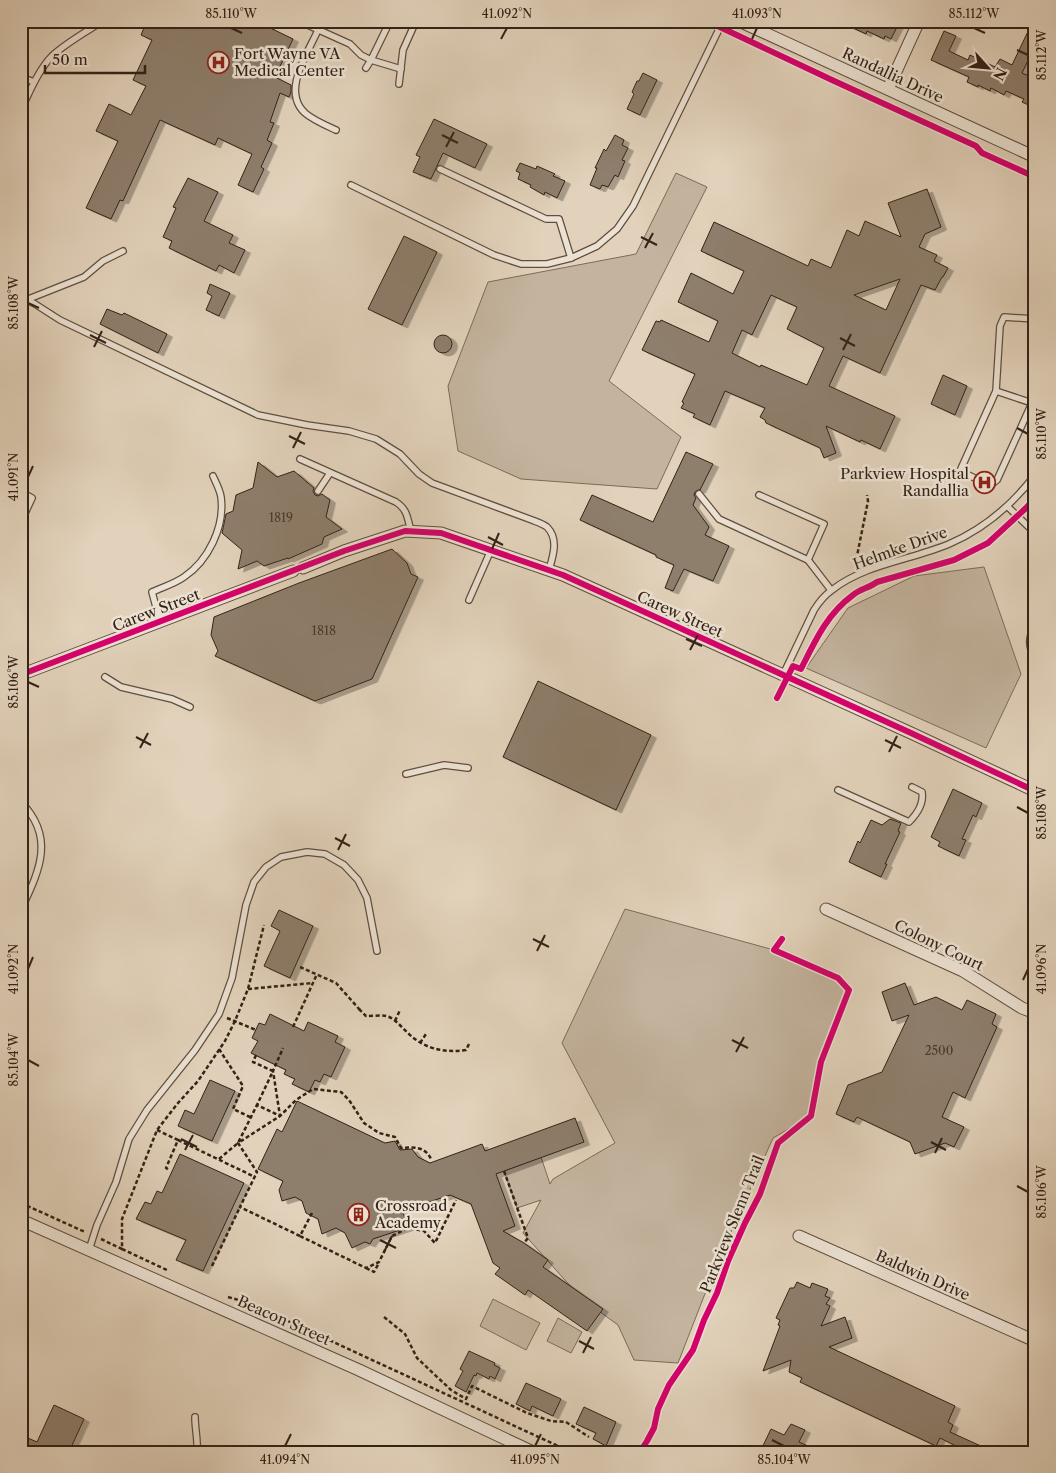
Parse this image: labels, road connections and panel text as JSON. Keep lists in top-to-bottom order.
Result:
{
  "streets": {
    "street": [
      "Randallia Drive",
      "Carew Street",
      "Colony Court",
      "Baldwin Drive",
      "Beacon Street"
    ],
    "lane": ["Helmke Drive"],
    "cycle path": ["Parkview Slenn Trail"]
  },
  "crossings": [
    ["Helmke Drive", "Carew Street"]
  ],
  "places": {
    "hospital": ["Fort Wayne VA Medical Center", "Parkview Hospital Randallia"],
    "building": ["Crossroad Academy"]
  },
  "house_numbers": ["1819", "1818", "2500"],
  "scale_bar": "50 m",
  "north": "bottom right",
  "coordinates": [
    "85.110°W",
    "41.092°N",
    "41.093°N",
    "85.112°W",
    "85.108°W",
    "41.091°N",
    "85.106°W",
    "41.096°N",
    "85.104°W",
    "41.094°N",
    "41.095°N"
  ]
}
